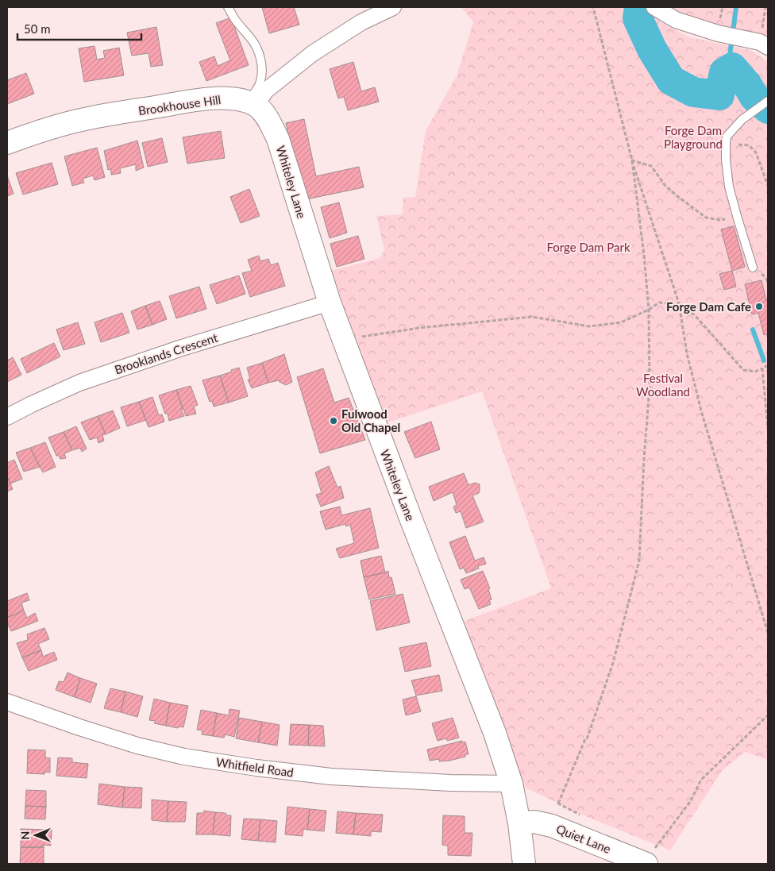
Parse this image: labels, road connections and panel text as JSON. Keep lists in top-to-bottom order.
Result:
{
  "streets": {
    "street": [
      "Brookhouse Hill",
      "Whiteley Lane",
      "Brooklands Crescent",
      "Whitfield Road",
      "Quiet Lane"
    ]
  },
  "crossings": [
    ["Brookhouse Hill", "Whiteley Lane"],
    ["Whiteley Lane", "Brooklands Crescent"],
    ["Whiteley Lane", "Whitfield Road"],
    ["Whiteley Lane", "Quiet Lane"]
  ],
  "parks": ["Forge Dam Playground", "Forge Dam Park", "Festival Woodland"],
  "places": ["Forge Dam Cafe", "Fulwood Old Chapel"],
  "scale_bar": "50 m",
  "north": "left"
}
